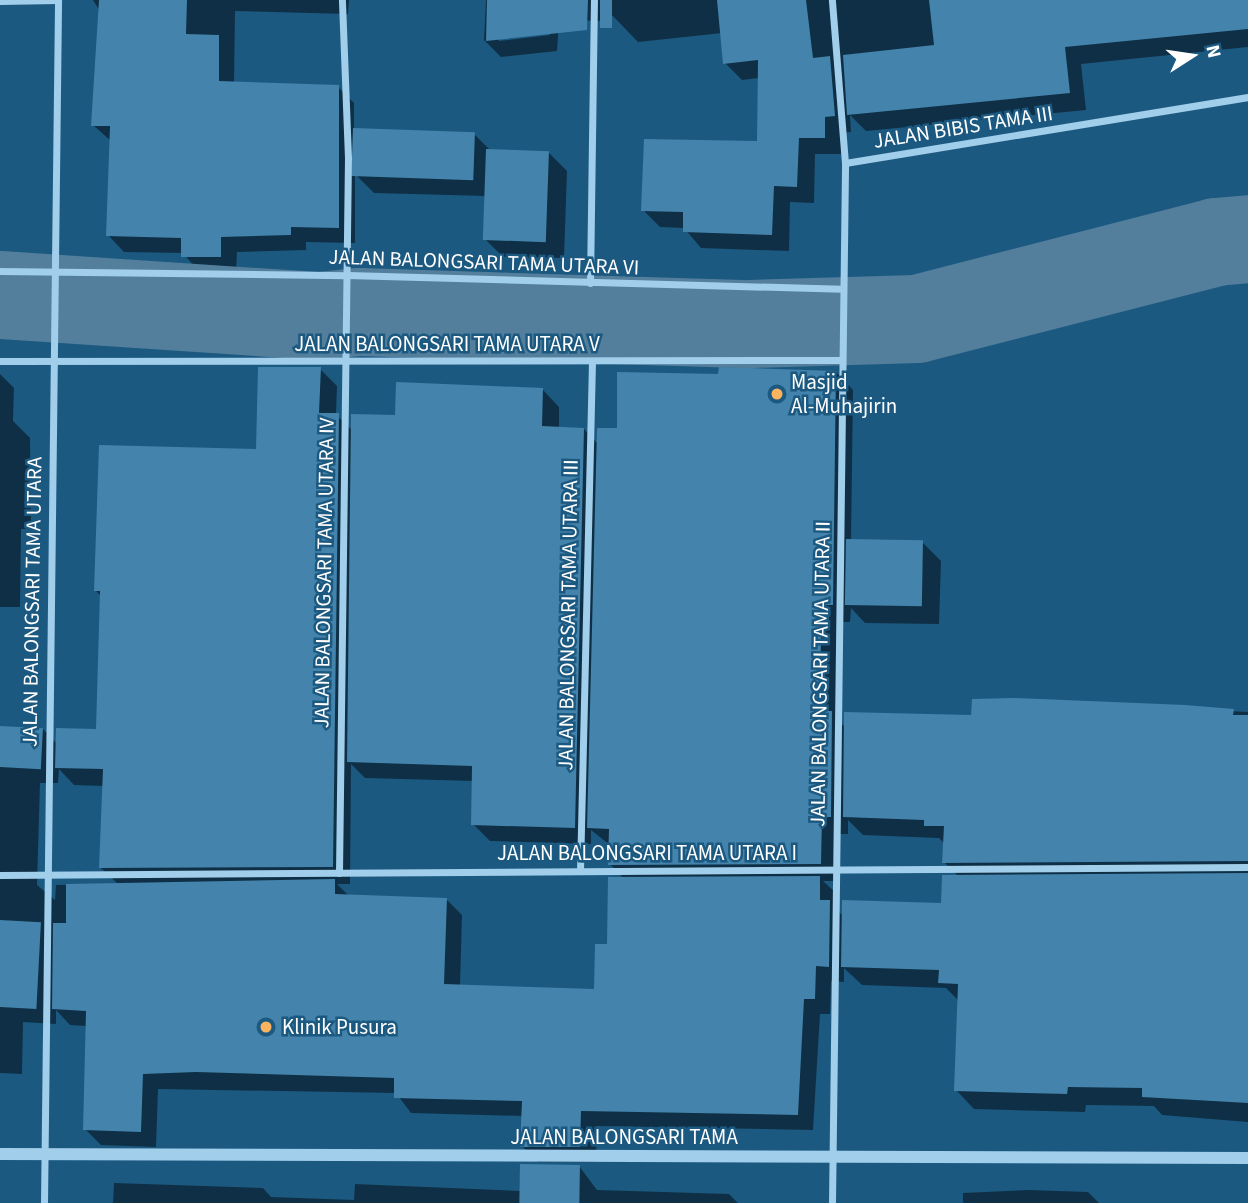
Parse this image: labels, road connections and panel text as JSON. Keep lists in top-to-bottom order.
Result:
{
  "streets": {
    "street": [
      "JALAN BIBIS TAMA III",
      "JALAN BALONGSARI TAMA UTARA VI",
      "JALAN BALONGSARI TAMA UTARA V",
      "JALAN BALONGSARI TAMA UTARA IV",
      "JALAN BALONGSARI TAMA UTARA",
      "JALAN BALONGSARI TAMA UTARA III",
      "JALAN BALONGSARI TAMA UTARA II",
      "JALAN BALONGSARI TAMA UTARA I",
      "JALAN BALONGSARI TAMA"
    ]
  },
  "crossings": [
    ["JALAN BALONGSARI TAMA UTARA VI", "JALAN BALONGSARI TAMA UTARA IV"],
    ["JALAN BALONGSARI TAMA UTARA VI", "JALAN BALONGSARI TAMA UTARA"],
    ["JALAN BALONGSARI TAMA UTARA V", "JALAN BALONGSARI TAMA UTARA IV"],
    ["JALAN BALONGSARI TAMA UTARA V", "JALAN BALONGSARI TAMA UTARA"],
    ["JALAN BALONGSARI TAMA UTARA V", "JALAN BALONGSARI TAMA UTARA III"],
    ["JALAN BALONGSARI TAMA UTARA V", "JALAN BALONGSARI TAMA UTARA II"],
    ["JALAN BALONGSARI TAMA UTARA IV", "JALAN BALONGSARI TAMA UTARA I"],
    ["JALAN BALONGSARI TAMA UTARA", "JALAN BALONGSARI TAMA UTARA I"],
    ["JALAN BALONGSARI TAMA UTARA", "JALAN BALONGSARI TAMA"],
    ["JALAN BALONGSARI TAMA UTARA III", "JALAN BALONGSARI TAMA UTARA I"],
    ["JALAN BALONGSARI TAMA UTARA II", "JALAN BALONGSARI TAMA UTARA I"],
    ["JALAN BALONGSARI TAMA UTARA II", "JALAN BALONGSARI TAMA"]
  ],
  "places": ["Masjid Al-Muhajirin", "Klinik Pusura"],
  "north": "right"
}
